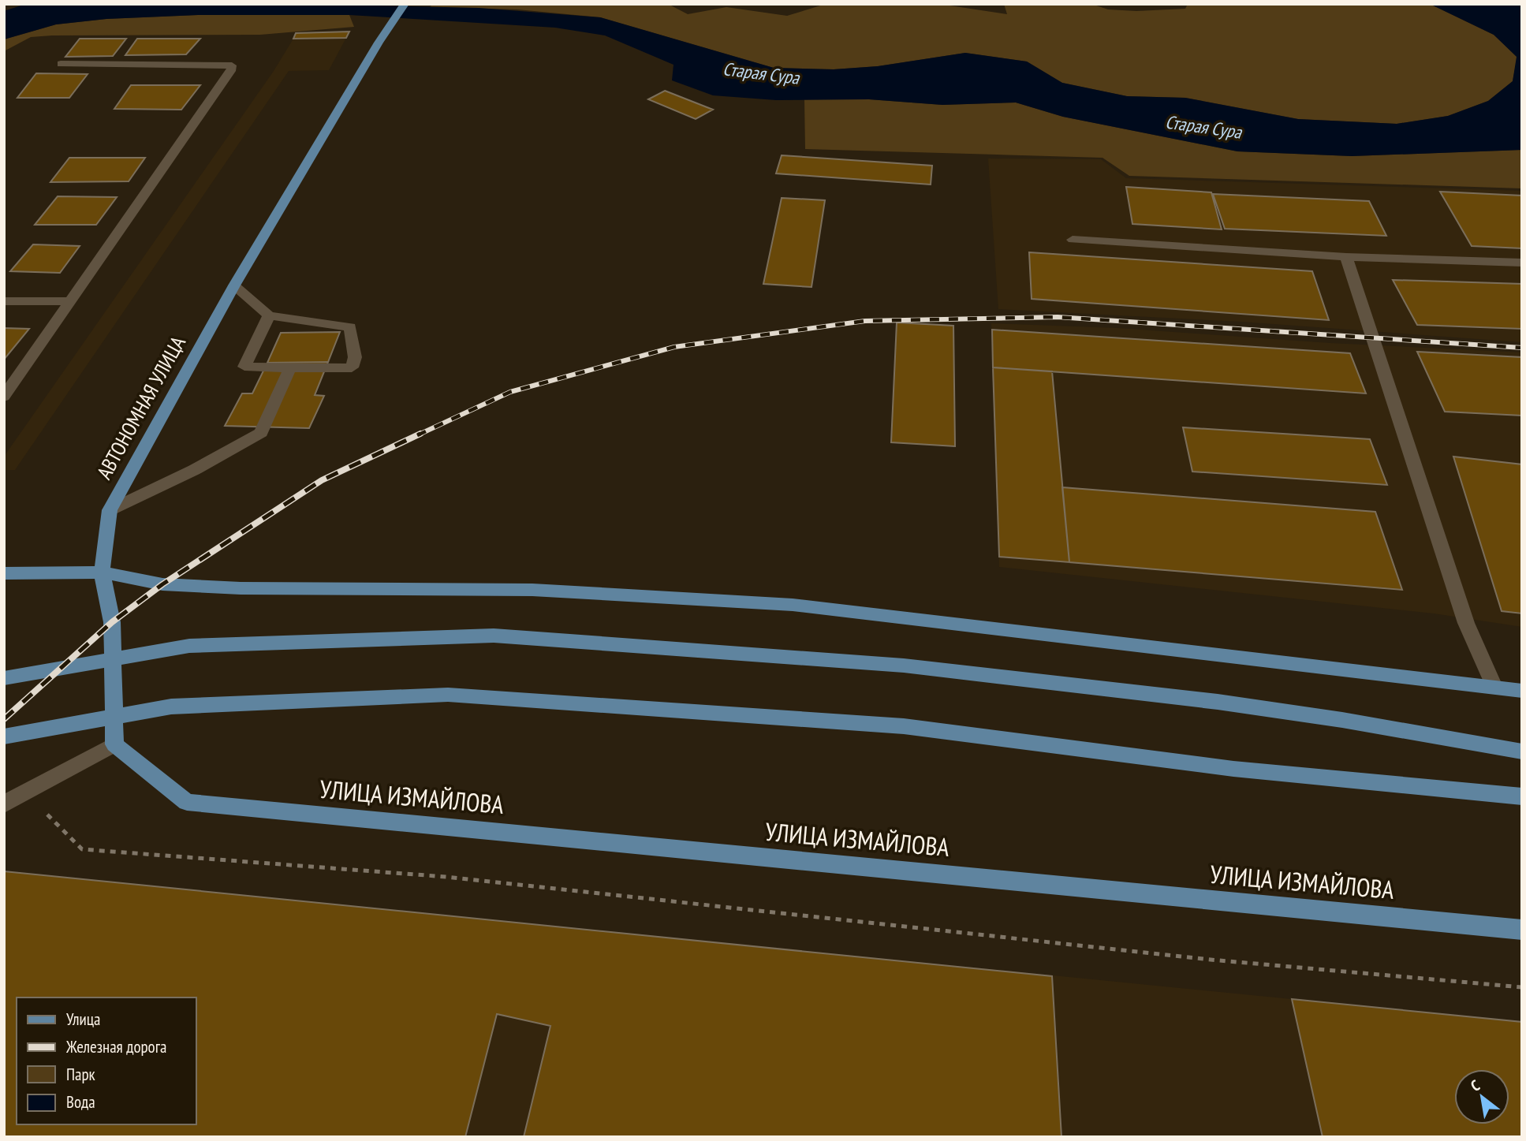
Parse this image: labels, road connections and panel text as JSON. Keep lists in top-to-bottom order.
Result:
{
  "streets": {
    "main road": ["АВТОНОМНАЯ УЛИЦА", "УЛИЦА ИЗМАЙЛОВА"]
  },
  "crossings": [
    ["АВТОНОМНАЯ УЛИЦА", "УЛИЦА ИЗМАЙЛОВА"]
  ],
  "water": ["Старая Сура"],
  "legend": [
    "Улица",
    "Железная дорога",
    "Парк",
    "Вода"
  ],
  "north": "top left"
}
